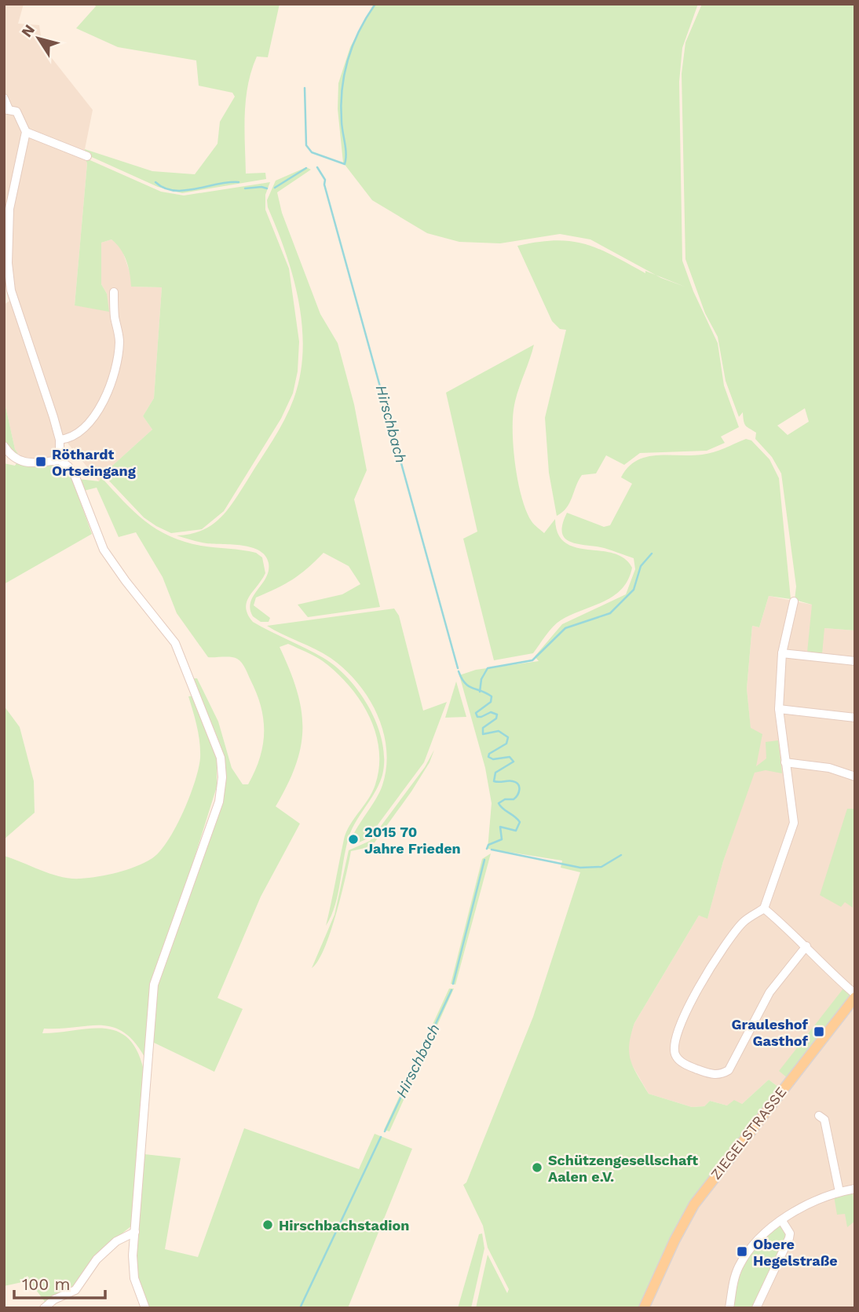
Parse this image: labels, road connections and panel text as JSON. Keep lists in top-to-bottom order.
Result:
{
  "streets": {
    "main road": ["ZIEGELSTRASSE"]
  },
  "water": ["Hirschbach"],
  "places": {
    "transit": ["Röthardt Ortseingang", "Grauleshof Gasthof", "Obere Hegelstraße"],
    "other": ["2015 70 Jahre Frieden", "Schützengesellschaft Aalen e.V.", "Hirschbachstadion"]
  },
  "scale_bar": "100 m",
  "north": "top left"
}
